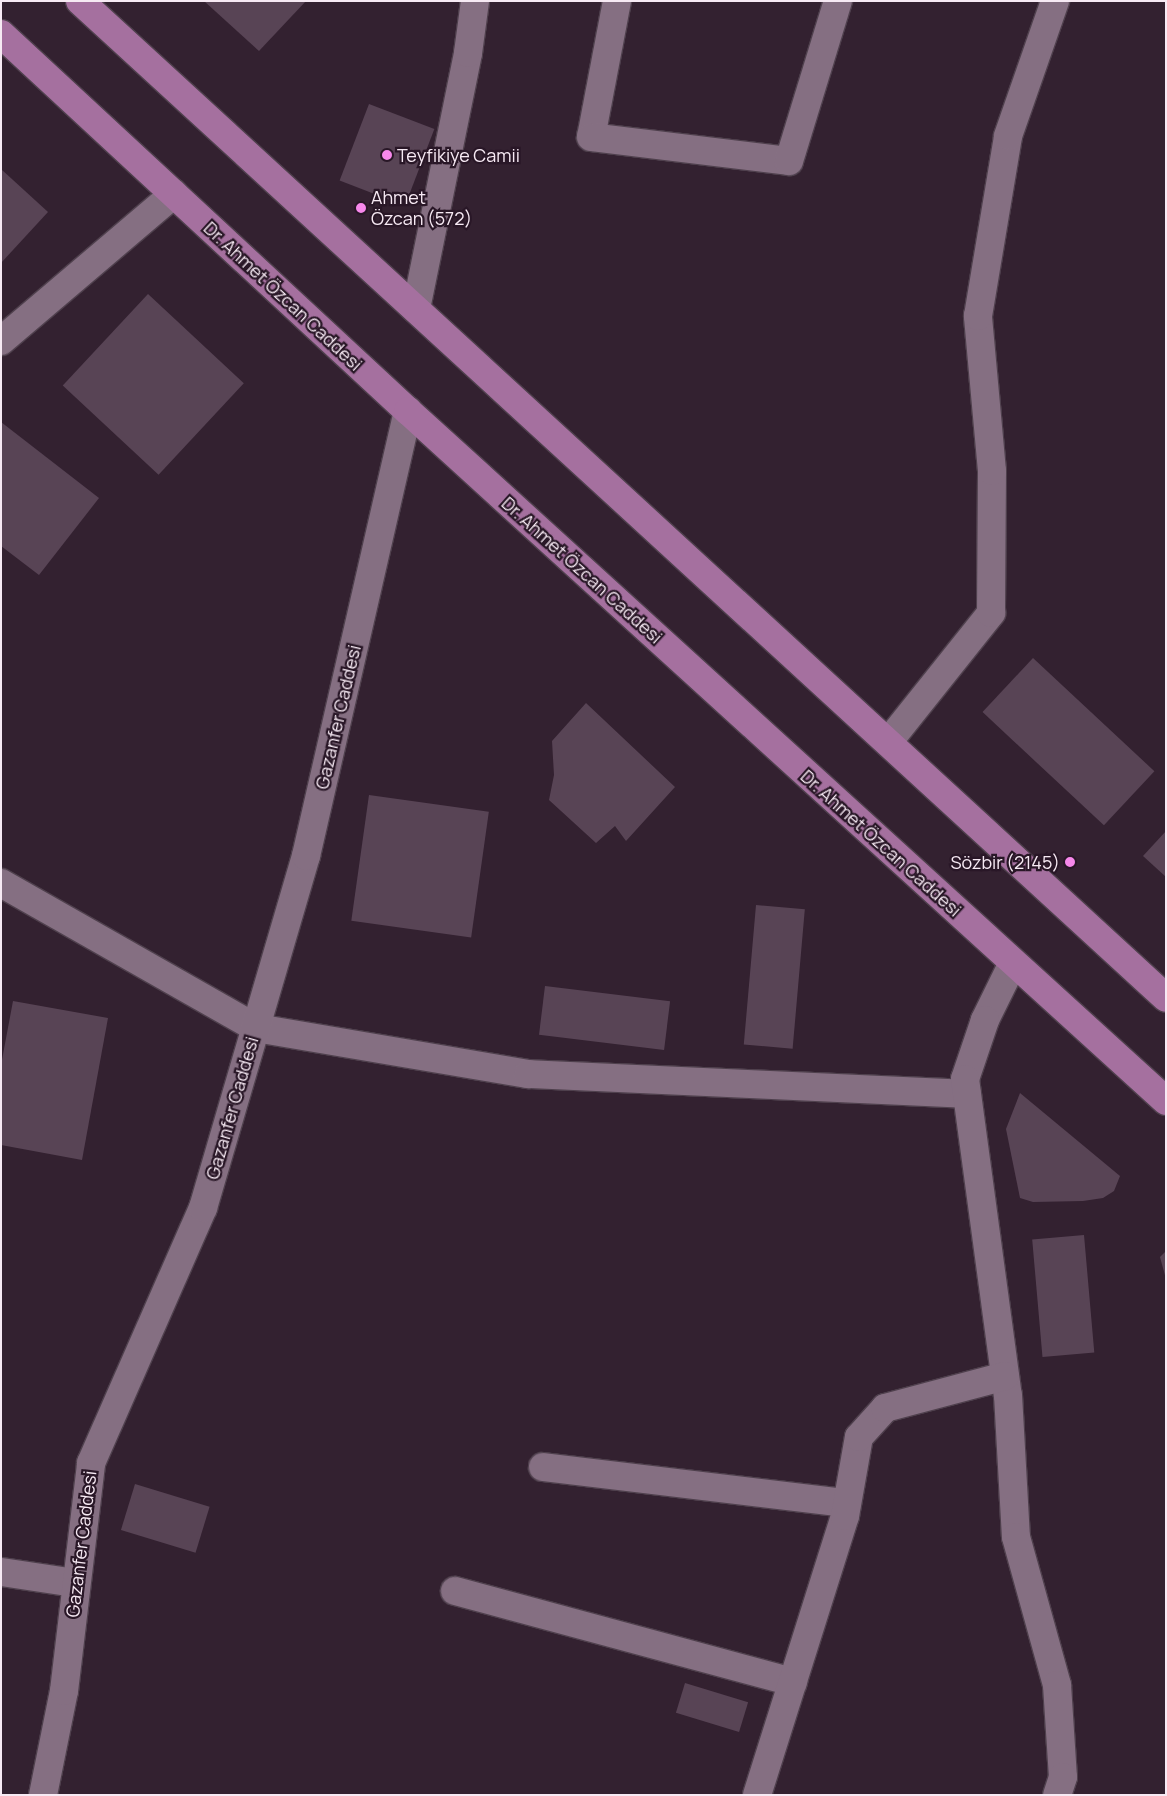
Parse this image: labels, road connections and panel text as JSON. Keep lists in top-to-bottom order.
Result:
{
  "streets": {
    "main road": ["Dr. Ahmet Özcan Caddesi"],
    "street": ["Gazanfer Caddesi"]
  },
  "crossings": [
    ["Dr. Ahmet Özcan Caddesi", "Gazanfer Caddesi"]
  ],
  "places": ["Teyfikiye Camii", "Ahmet Özcan (572)", "Sözbir (2145)"]
}
